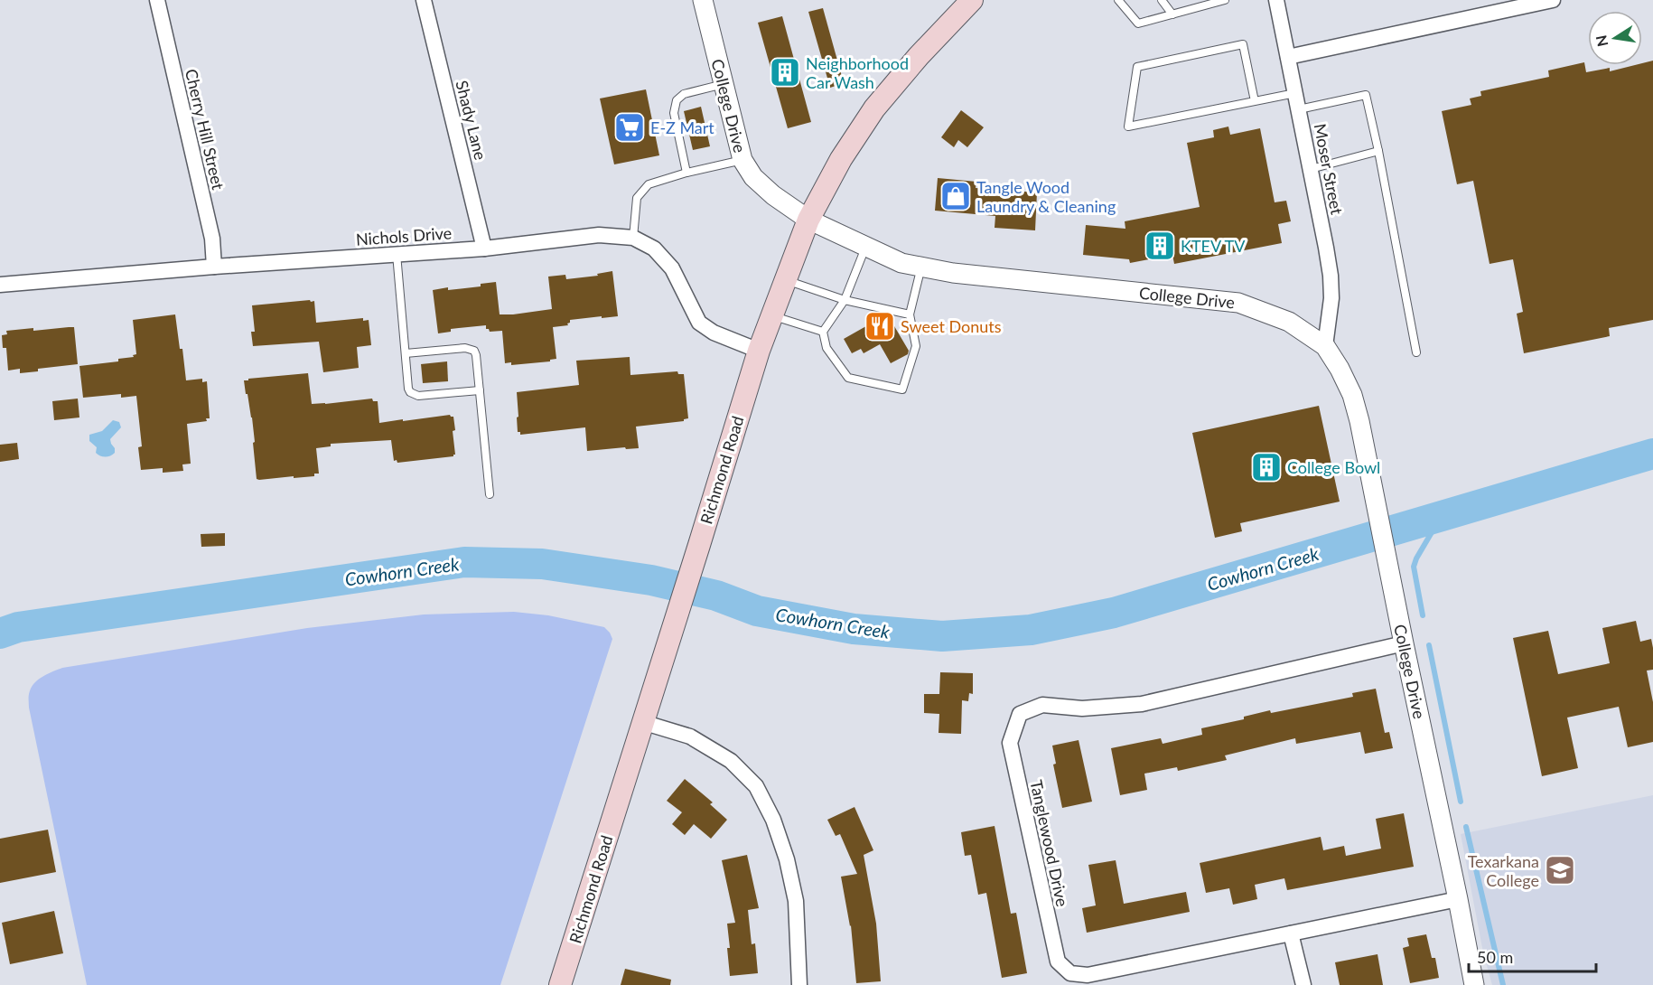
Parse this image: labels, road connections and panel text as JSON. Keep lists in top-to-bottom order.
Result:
{
  "streets": {
    "main road": ["Richmond Road"],
    "street": [
      "College Drive",
      "Shady Lane",
      "Cherry Hill Street",
      "Moser Street",
      "Nichols Drive",
      "Tanglewood Drive"
    ]
  },
  "crossings": [
    ["College Drive", "Moser Street"],
    ["College Drive", "Richmond Road"],
    ["College Drive", "Tanglewood Drive"],
    ["Shady Lane", "Nichols Drive"],
    ["Cherry Hill Street", "Nichols Drive"],
    ["Nichols Drive", "Richmond Road"]
  ],
  "water": ["Cowhorn Creek"],
  "places": {
    "building": ["Neighborhood Car Wash", "KTEV TV", "College Bowl"],
    "supermarket": ["E-Z Mart"],
    "shop": ["Tangle Wood Laundry & Cleaning"],
    "restaurant": ["Sweet Donuts"],
    "school or university": ["Texarkana College"]
  },
  "scale_bar": "50 m",
  "north": "left"
}
